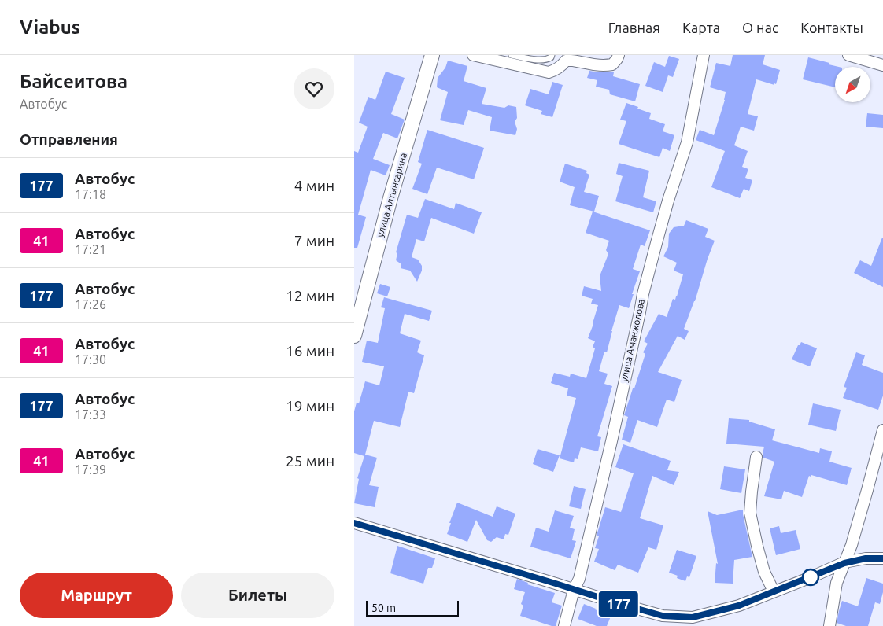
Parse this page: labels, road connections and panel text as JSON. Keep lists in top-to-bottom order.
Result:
{
  "streets": {
    "street": ["улица Алтынсарина", "улица Аманжолова"]
  },
  "lines": ["bus line 177"],
  "scale_bar": "50 m",
  "north": "bottom left",
  "page": {
    "header": "Viabus",
    "nav": [
      "Главная",
      "Карта",
      "О нас",
      "Контакты"
    ],
    "heading": [
      ["Байсеитова", "Автобус"],
      "Отправления"
    ],
    "on_map": "177",
    "list": [
      {
        "mark": "177",
        "name": "Автобус",
        "note": "17:18",
        "value": "4 мин"
      },
      {
        "mark": "41",
        "name": "Автобус",
        "note": "17:21",
        "value": "7 мин"
      },
      {
        "mark": "177",
        "name": "Автобус",
        "note": "17:26",
        "value": "12 мин"
      },
      {
        "mark": "41",
        "name": "Автобус",
        "note": "17:30",
        "value": "16 мин"
      },
      {
        "mark": "177",
        "name": "Автобус",
        "note": "17:33",
        "value": "19 мин"
      },
      {
        "mark": "41",
        "name": "Автобус",
        "note": "17:39",
        "value": "25 мин"
      }
    ],
    "buttons": ["Маршрут", "Билеты"],
    "scale": "50 m"
  }
}
